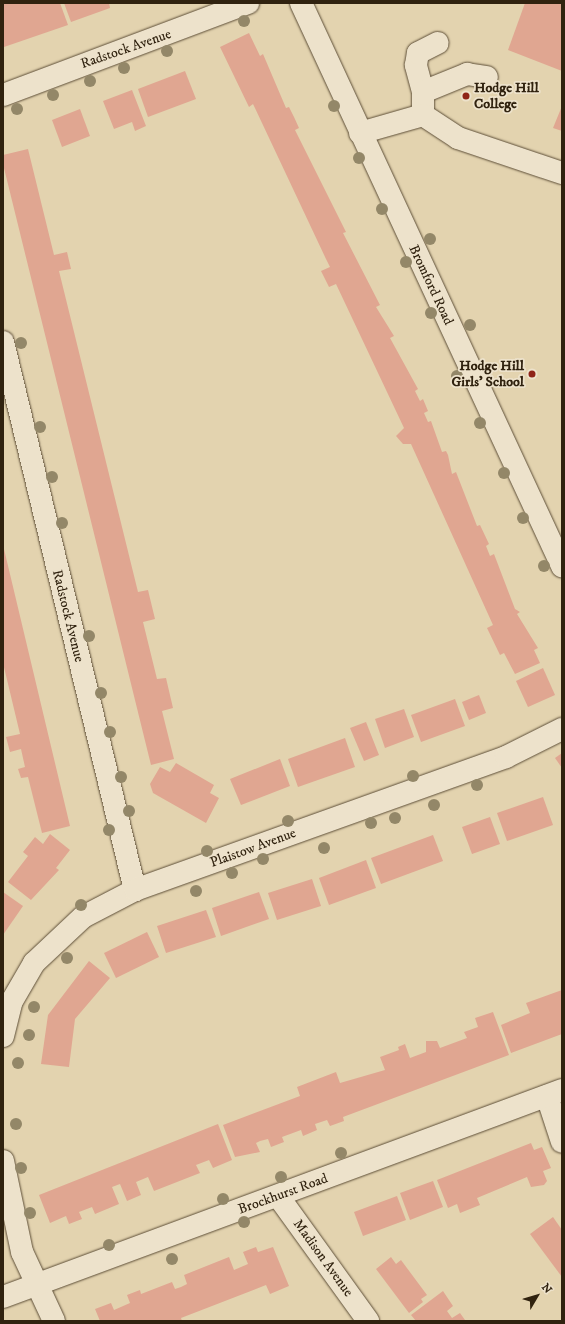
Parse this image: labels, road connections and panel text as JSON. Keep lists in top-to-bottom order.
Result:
{
  "streets": {
    "street": [
      "Radstock Avenue",
      "Bromford Road",
      "Plaistow Avenue",
      "Brockhurst Road",
      "Madison Avenue"
    ]
  },
  "crossings": [
    ["Radstock Avenue", "Plaistow Avenue"],
    ["Brockhurst Road", "Madison Avenue"]
  ],
  "places": ["Hodge Hill College", "Hodge Hill Girls' School"],
  "north": "top right"
}
